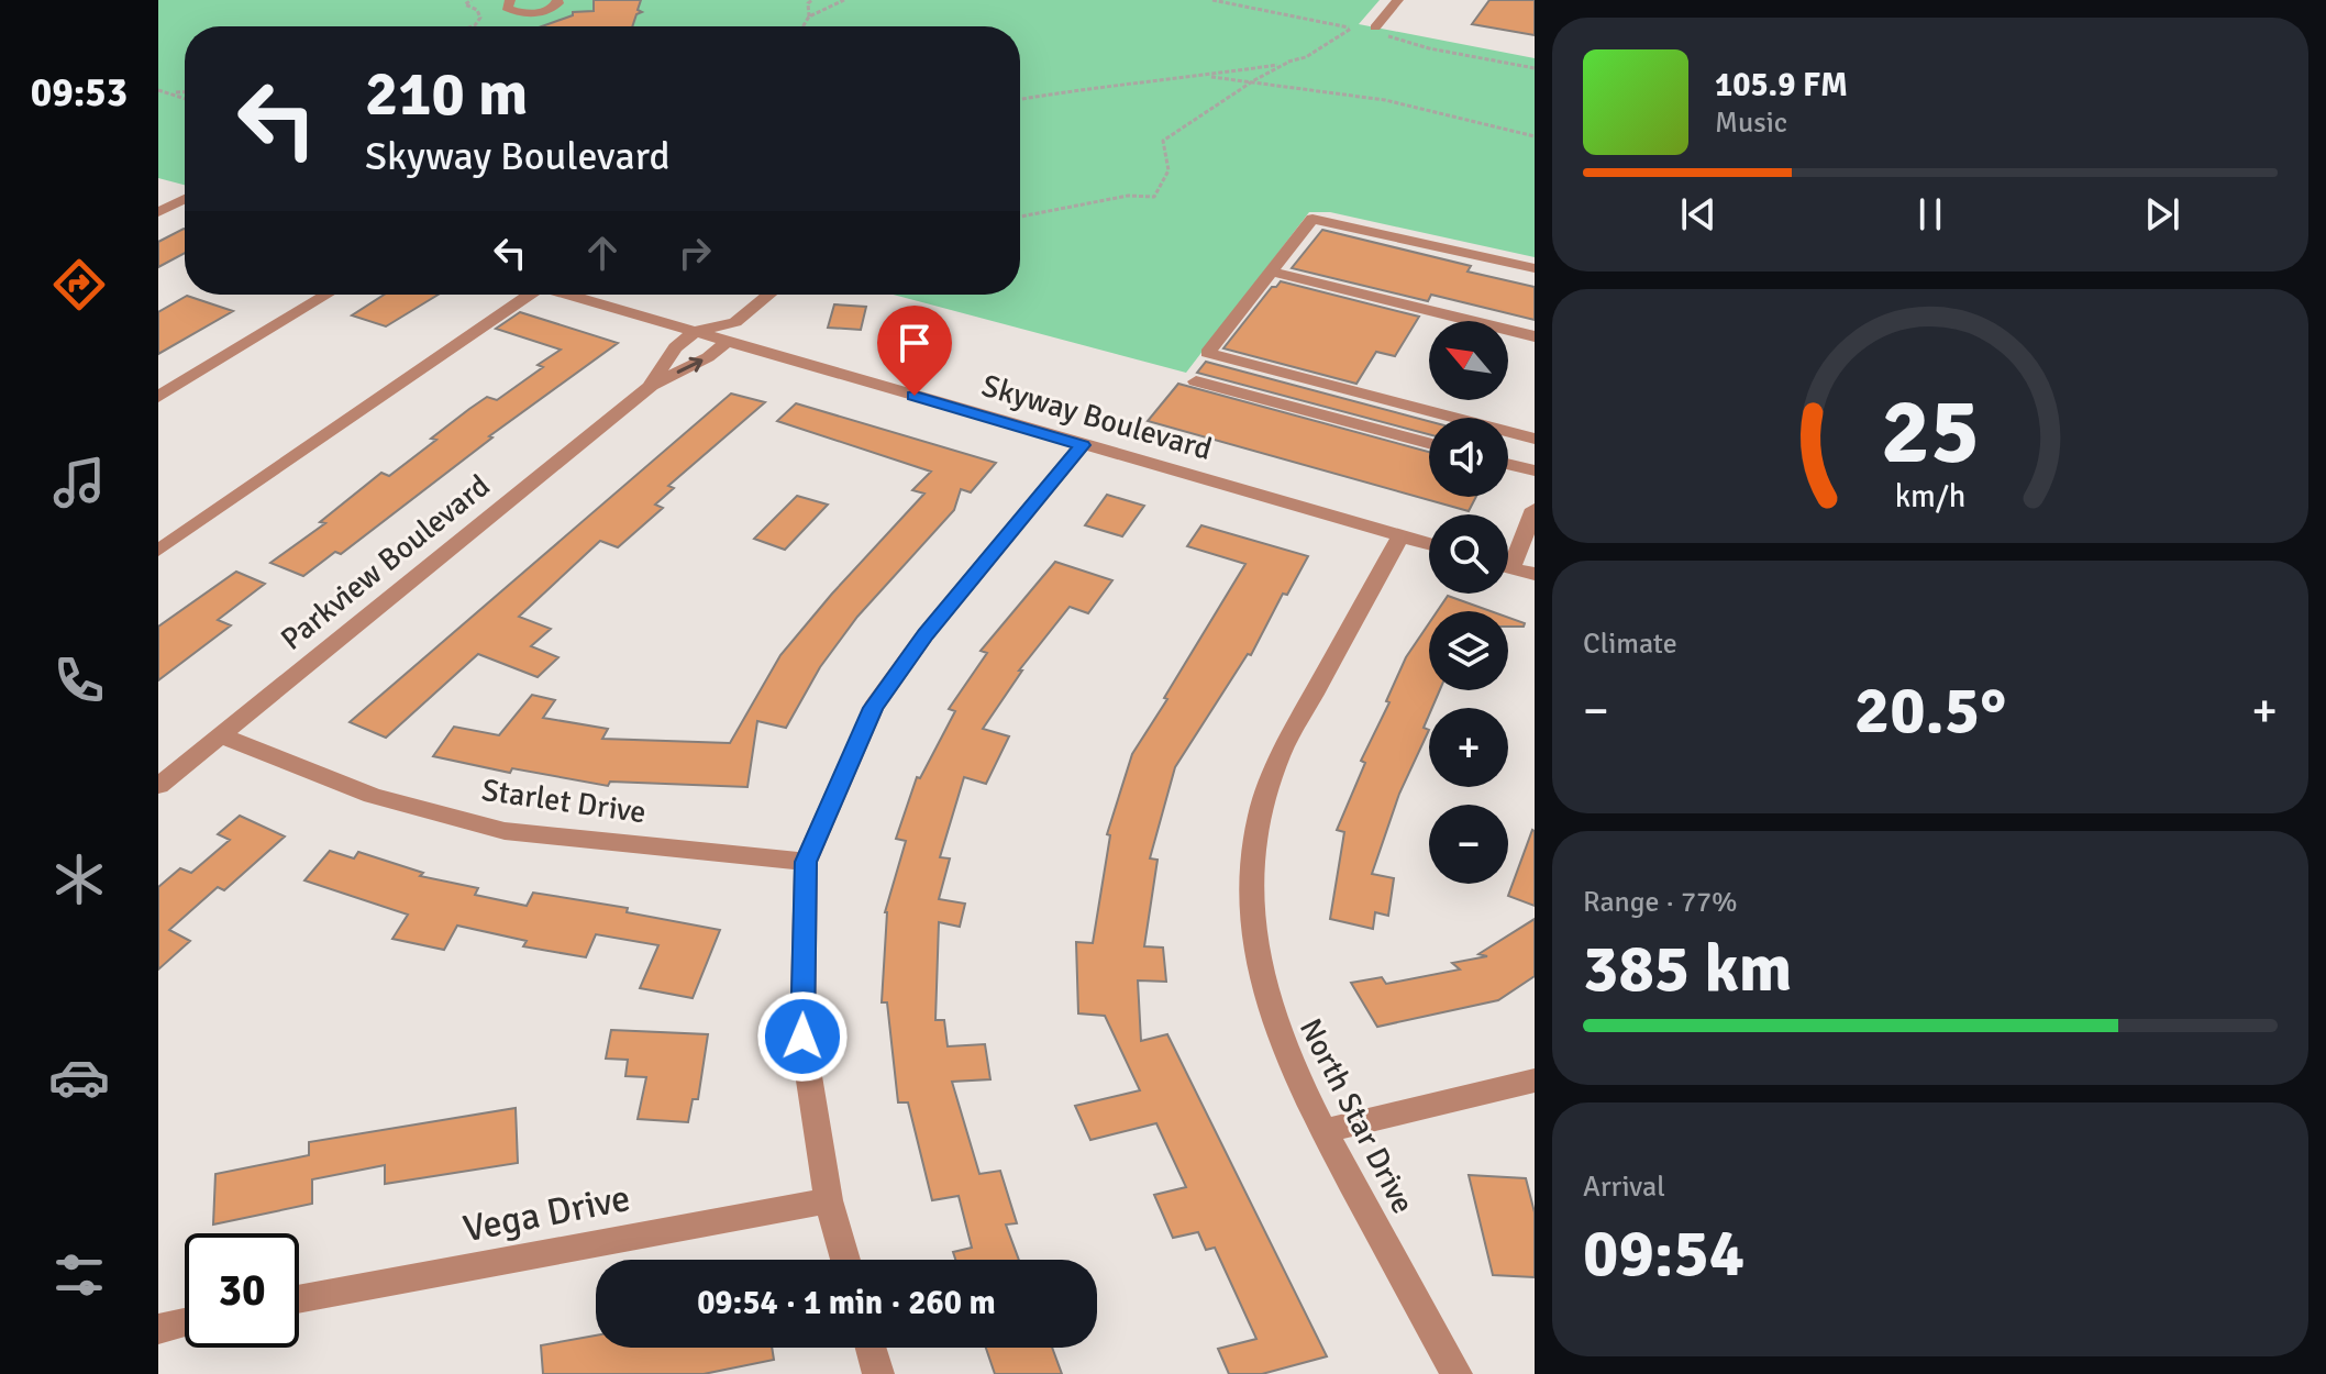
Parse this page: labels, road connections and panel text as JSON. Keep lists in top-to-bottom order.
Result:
{
  "streets": {
    "street": [
      "Skyway Boulevard",
      "Parkview Boulevard",
      "Starlet Drive",
      "North Star Drive",
      "Vega Drive"
    ]
  },
  "crossings": [
    ["Skyway Boulevard", "Parkview Boulevard"],
    ["Skyway Boulevard", "North Star Drive"],
    ["Parkview Boulevard", "Starlet Drive"]
  ],
  "north": "top left",
  "page": {
    "tabs": "09:53",
    "turn": ["210 m", "Skyway Boulevard"],
    "song": ["105.9 FM", "Music"],
    "map_buttons": ["+", "−"],
    "tile": [
      "Climate",
      ["Range · 77%", "385 km"],
      ["Arrival", "09:54"]
    ],
    "heat": ["−", "20.5°", "+"],
    "limit": "30",
    "trip": "09:54 · 1 min · 260 m",
    "gauge": ["25", "km/h"]
  }
}
